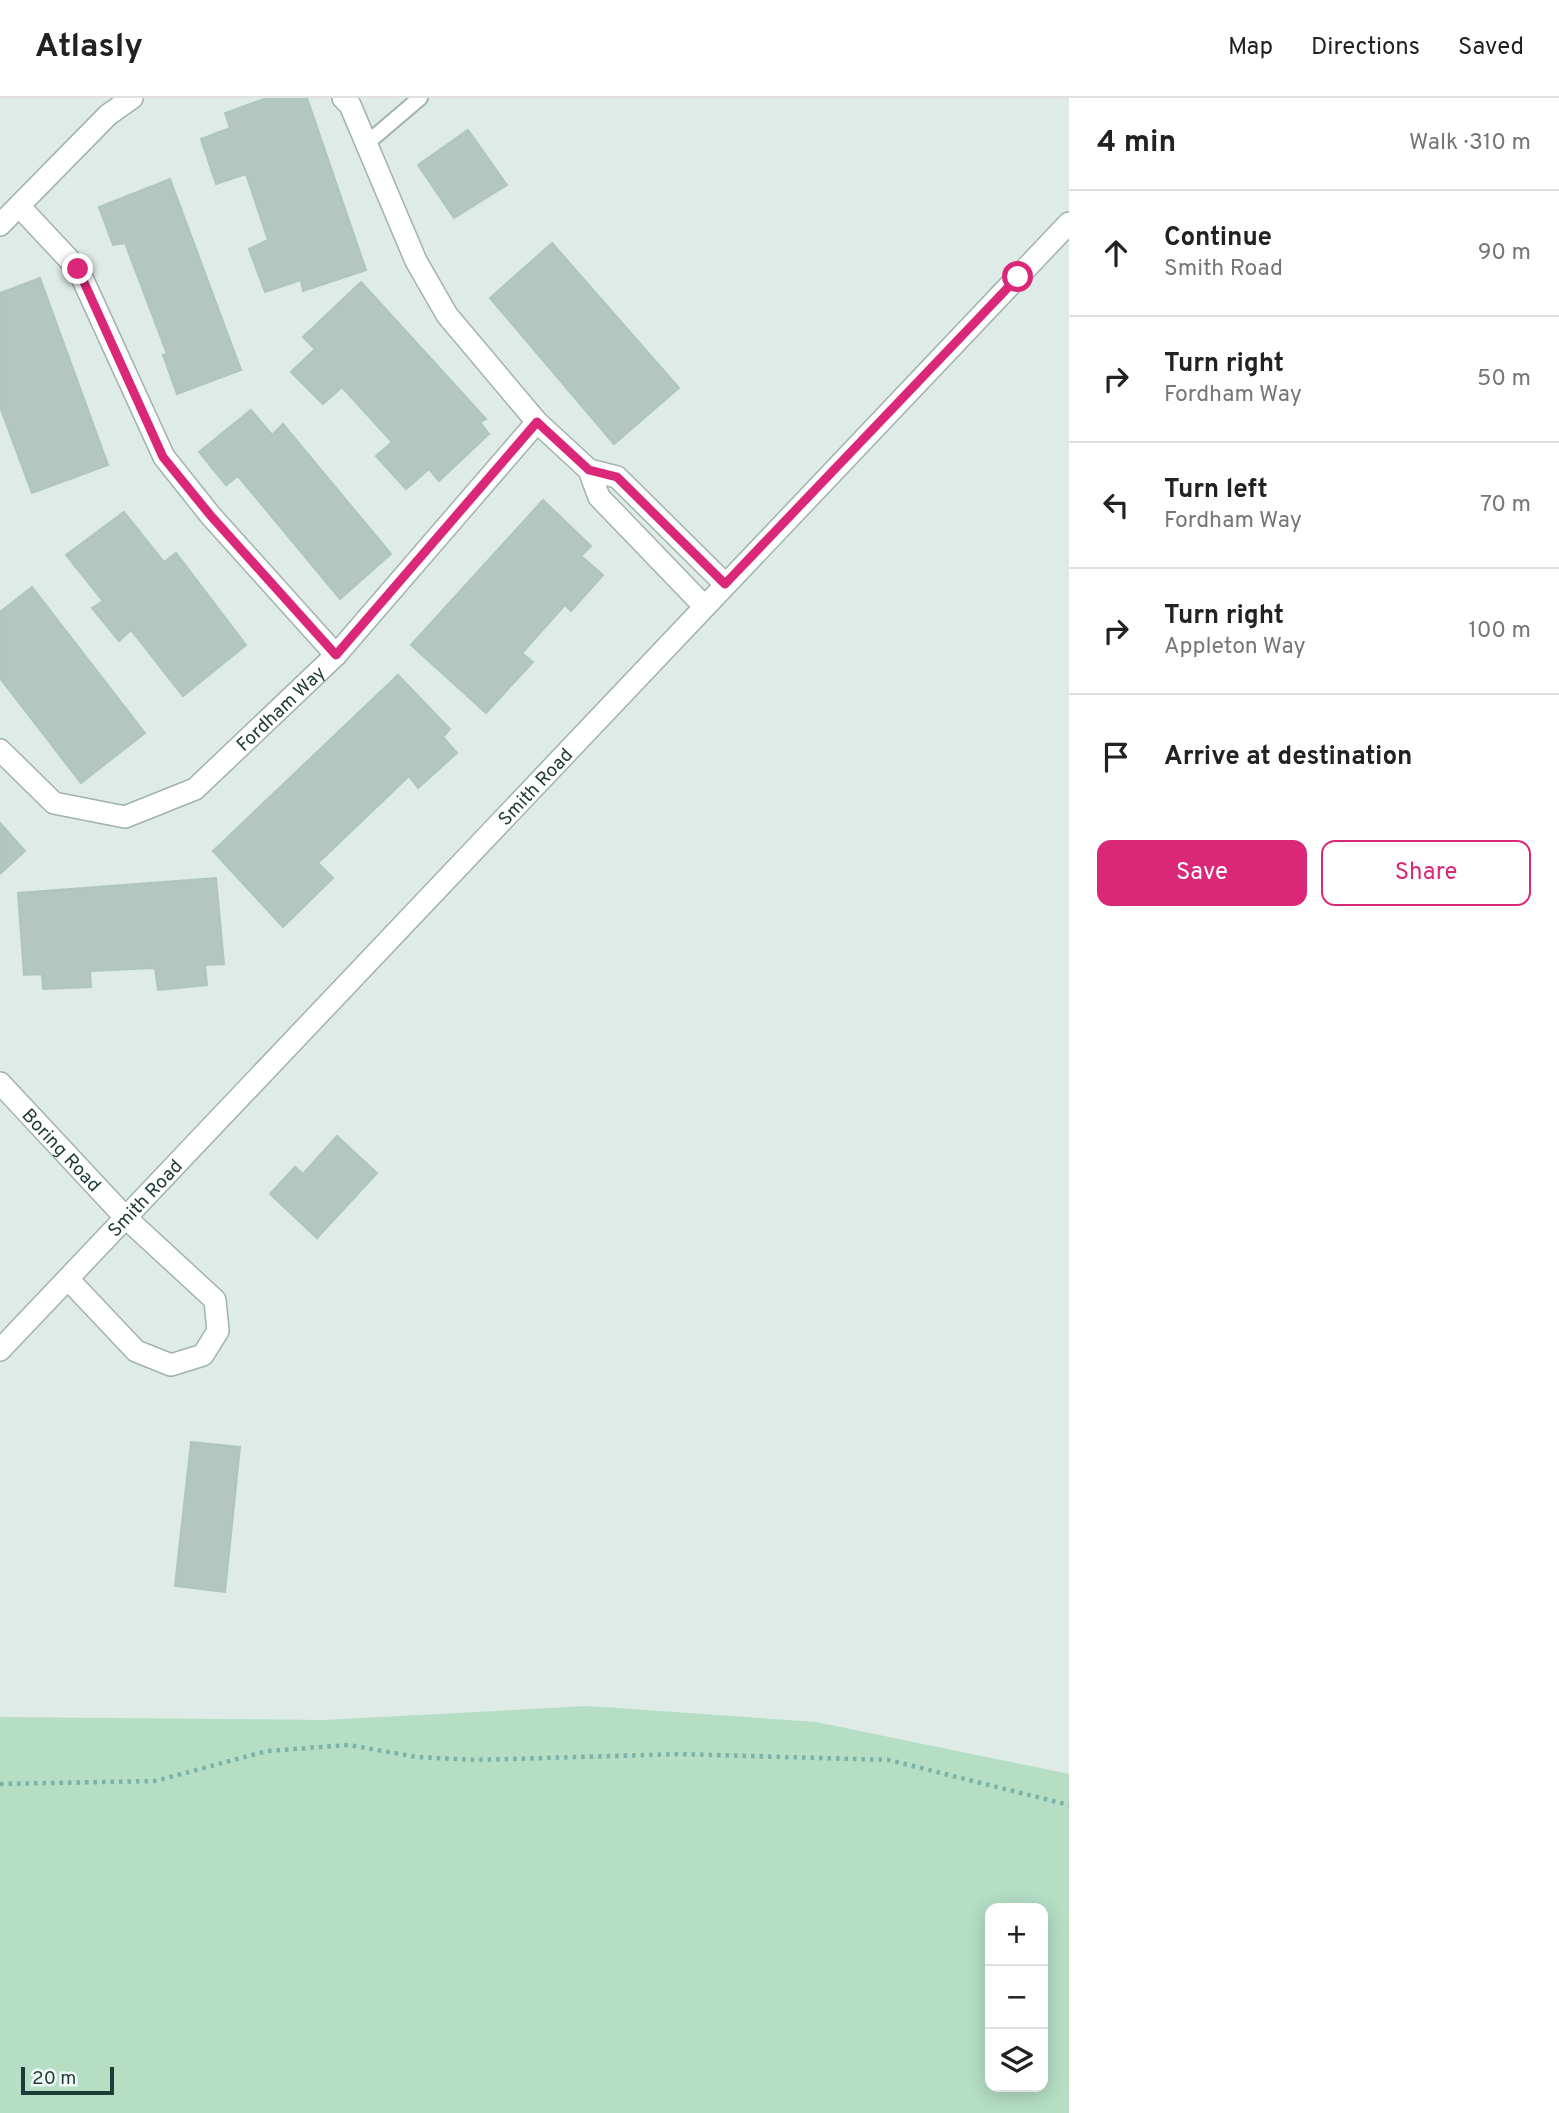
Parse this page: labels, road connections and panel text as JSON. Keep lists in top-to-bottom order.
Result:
{
  "streets": {
    "street": ["Fordham Way", "Smith Road", "Boring Road"]
  },
  "crossings": [
    ["Smith Road", "Boring Road"]
  ],
  "scale_bar": "20 m",
  "page": {
    "header": "Atlasly",
    "nav": ["Map", "Directions", "Saved"],
    "heading": ["4 min", "Walk · 310 m"],
    "list": [
      ["Continue", "Smith Road", "90 m"],
      ["Turn right", "Fordham Way", "50 m"],
      ["Turn left", "Fordham Way", "70 m"],
      ["Turn right", "Appleton Way", "100 m"],
      "Arrive at destination"
    ],
    "buttons": ["Save", "Share"],
    "map_buttons": ["+", "−"],
    "scale": "20 m"
  }
}
